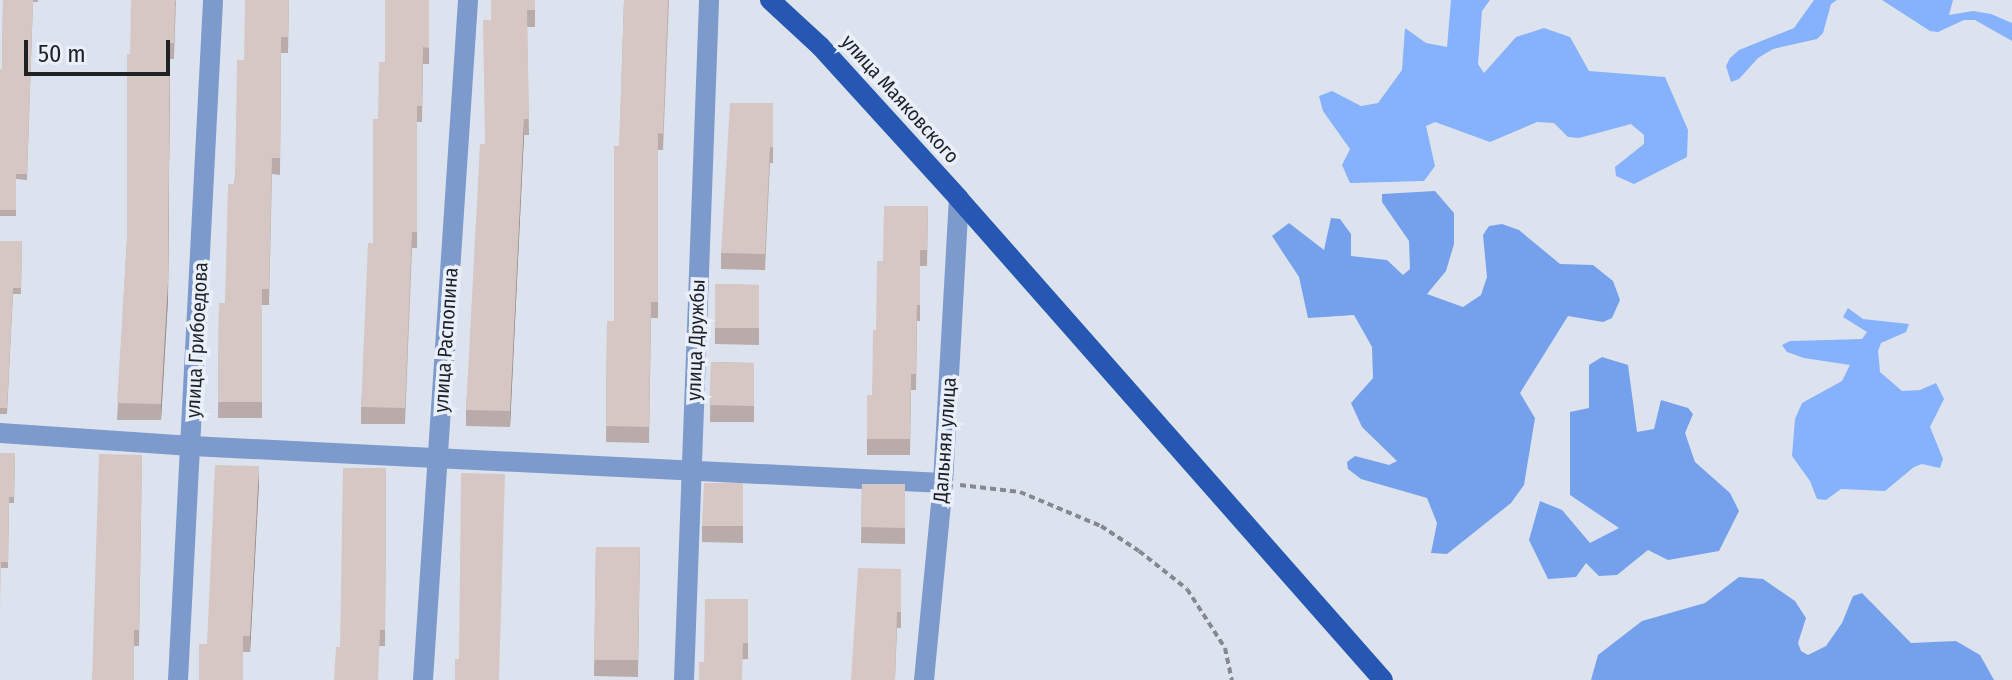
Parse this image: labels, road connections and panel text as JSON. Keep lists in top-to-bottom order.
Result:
{
  "streets": {
    "main road": ["улица Маяковского"],
    "street": [
      "улица Грибоедова",
      "улица Распопина",
      "улица Дружбы",
      "Дальняя улица"
    ]
  },
  "crossings": [
    ["улица Маяковского", "Дальняя улица"]
  ],
  "scale_bar": "50 m"
}
